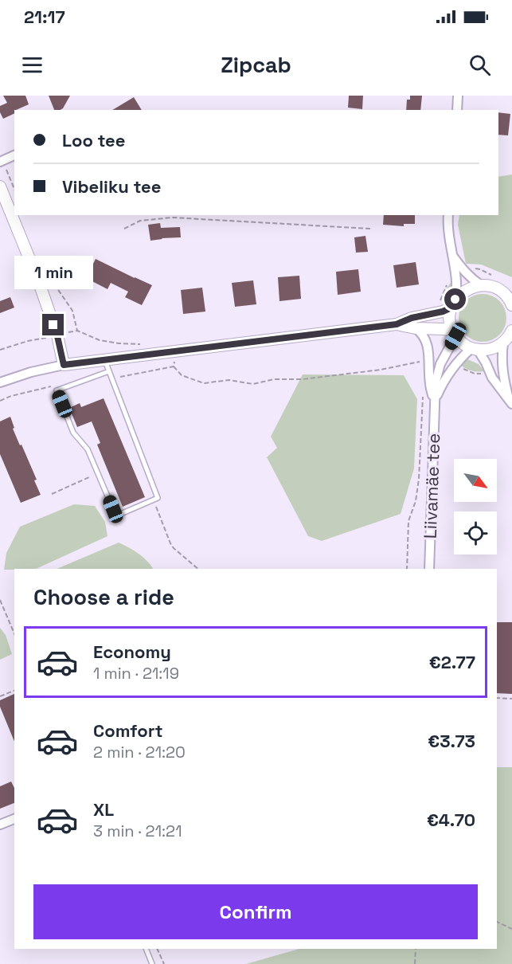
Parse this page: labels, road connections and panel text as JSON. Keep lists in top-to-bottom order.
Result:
{
  "streets": {
    "street": ["Liivamäe tee"]
  },
  "north": "bottom right",
  "page": {
    "status": "21:17",
    "header": "Zipcab",
    "banner": ["Loo tee", "Vibeliku tee"],
    "bubble": "1 min",
    "heading": "Choose a ride",
    "list": [
      {
        "name": "Economy",
        "note": "1 min · 21:19",
        "value": "€2.77"
      },
      {
        "name": "Comfort",
        "note": "2 min · 21:20",
        "value": "€3.73"
      },
      {
        "name": "XL",
        "note": "3 min · 21:21",
        "value": "€4.70"
      }
    ],
    "buttons": "Confirm"
  }
}
